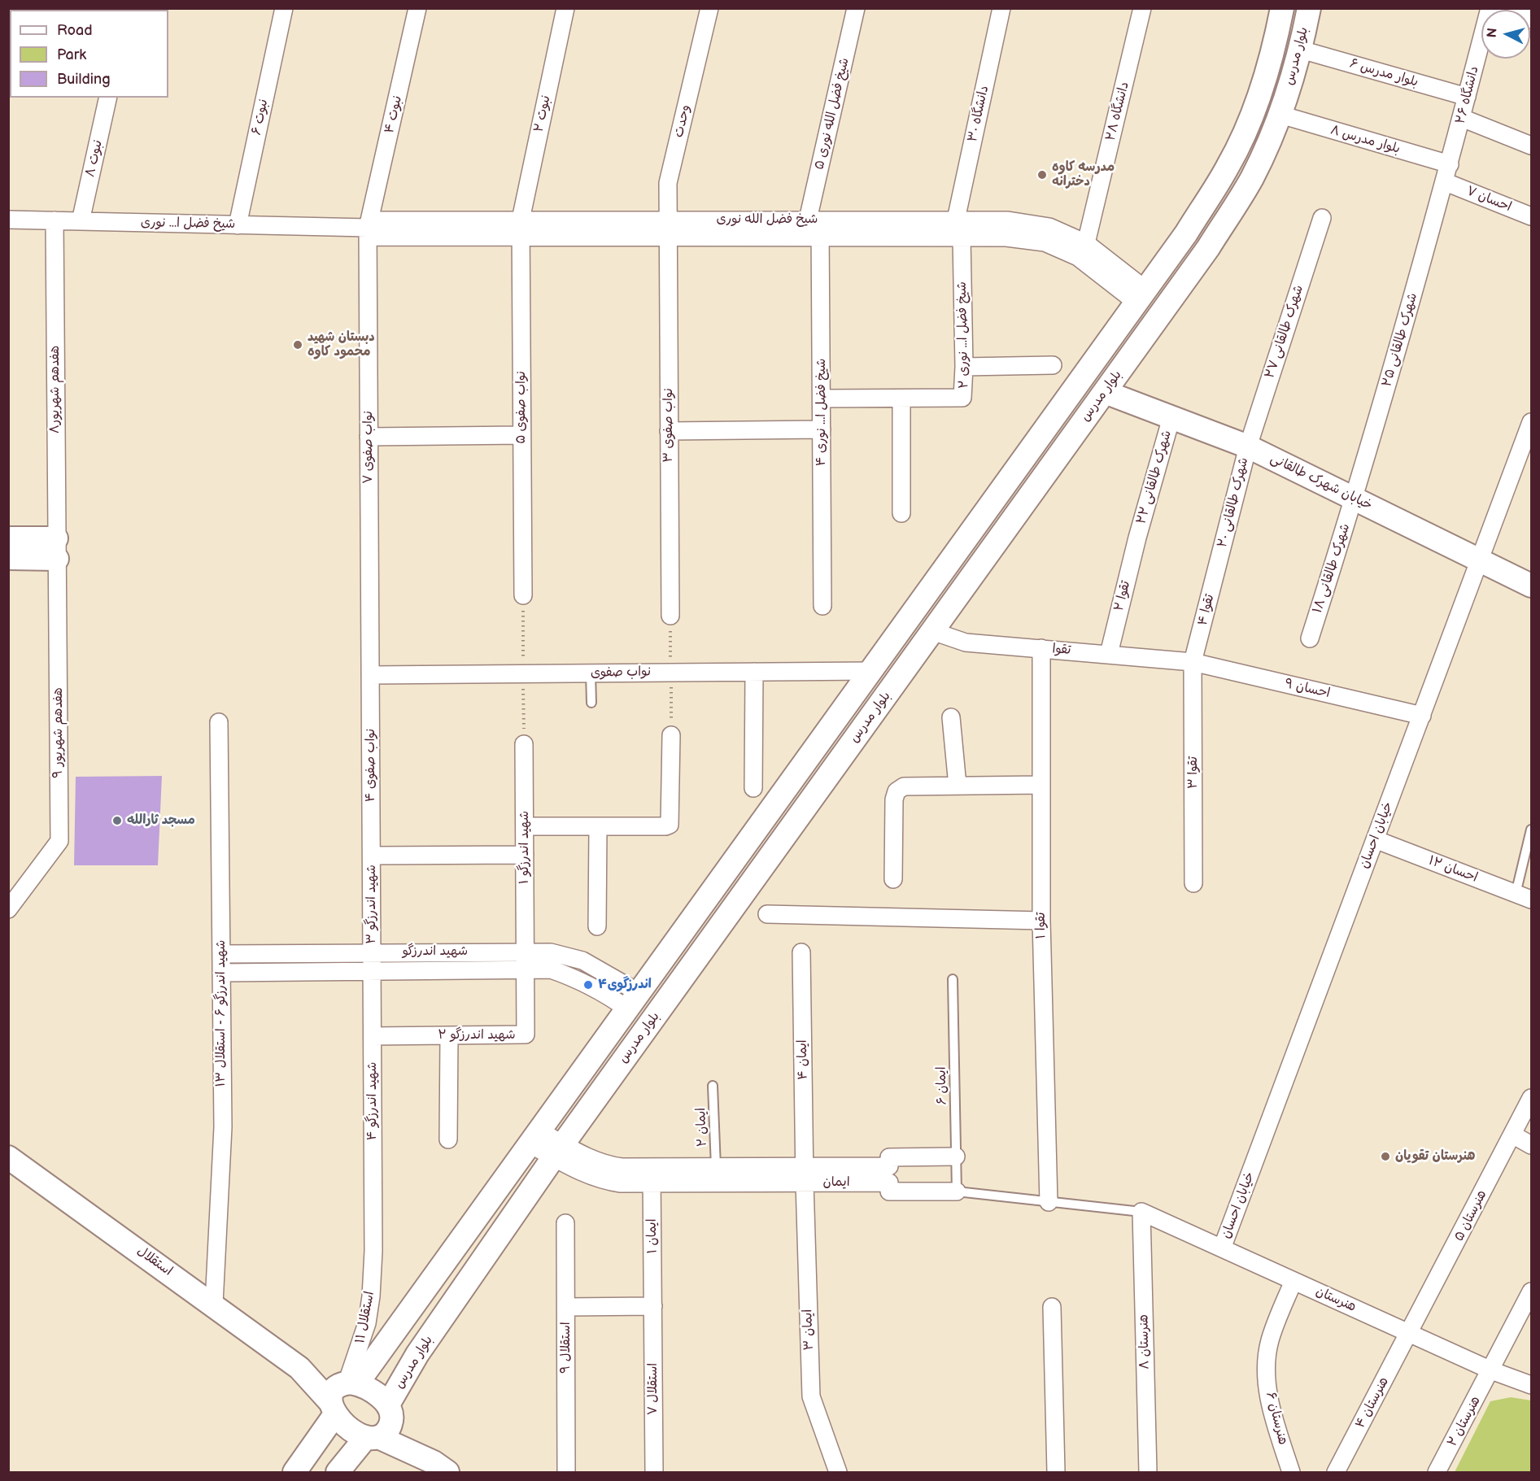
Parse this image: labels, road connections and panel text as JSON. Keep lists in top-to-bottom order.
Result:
{
  "streets": {
    "main road": ["بلوار مدرس", "خیابان شهرک طالقانی", "استقلال"],
    "street": [
      "بلوار مدرس ۶",
      "دانشگاه ۲۶",
      "دانشگاه ۲۸",
      "نبوت ۲",
      "شیخ فضل‌ الله نوری ۵",
      "دانشگاه ۳۰",
      "نبوت ۴",
      "نبوت ۶",
      "وحدت",
      "بلوار مدرس ۸",
      "نبوت ۸",
      "احسان ۷",
      "شیخ فضل الله نوری",
      "شیخ فضل ا... نوری",
      "شهرک طالقانی ۲۷",
      "شیخ فضل ا... نوری ۲",
      "شهرک طالقانی ۲۵",
      "هفدهم شهریور۸",
      "نواب صفوی ۵",
      "شیخ فضل ا... نوری ۴",
      "نواب صفوی ۳",
      "نواب صفوی ۷",
      "شهرک طالقانی ۲۲",
      "شهرک طالقانی ۲۰",
      "شهرک طالقانی ۱۸",
      "تقوا ۲",
      "تقوا ۴",
      "تقوا",
      "نواب صفوی",
      "احسان ۹",
      "هفدهم شهریور ۹",
      "نواب صفوی ۴",
      "تقوا ۳",
      "خیابان احسان",
      "شهید اندرزگو ۱",
      "احسان ۱۲",
      "شهید اندرزگو ۳",
      "تقوا ۱",
      "شهید اندرزگو",
      "شهید اندرزگو ۶ - استقلال ۱۳",
      "شهید اندرزگو ۲",
      "ایمان ۴",
      "شهید اندرزگو ۴",
      "ایمان",
      "هنرستان ۵",
      "ایمان ۱",
      "هنرستان",
      "استقلال ۱۱",
      "ایمان ۳",
      "هنرستان ۸",
      "استقلال ۹",
      "استقلال ۷",
      "هنرستان ۴",
      "هنرستان ۶",
      "هنرستان ۲"
    ],
    "lane": ["ایمان ۶", "ایمان ۲"]
  },
  "crossings": [
    ["بلوار مدرس", "بلوار مدرس ۶"],
    ["بلوار مدرس", "بلوار مدرس ۸"],
    ["بلوار مدرس", "شیخ فضل الله نوری"],
    ["بلوار مدرس", "خیابان شهرک طالقانی"],
    ["بلوار مدرس", "تقوا"],
    ["بلوار مدرس", "نواب صفوی"],
    ["بلوار مدرس", "شهید اندرزگو"],
    ["بلوار مدرس", "ایمان"],
    ["بلوار مدرس", "استقلال"],
    ["بلوار مدرس", "استقلال ۱۱"],
    ["بلوار مدرس ۶", "دانشگاه ۲۶"],
    ["دانشگاه ۲۶", "بلوار مدرس ۸"],
    ["دانشگاه ۲۶", "احسان ۷"],
    ["دانشگاه ۲۶", "شهرک طالقانی ۲۵"],
    ["دانشگاه ۲۸", "شیخ فضل الله نوری"],
    ["نبوت ۲", "شیخ فضل الله نوری"],
    ["نبوت ۲", "نواب صفوی ۵"],
    ["شیخ فضل‌ الله نوری ۵", "شیخ فضل الله نوری"],
    ["شیخ فضل‌ الله نوری ۵", "شیخ فضل ا... نوری ۴"],
    ["دانشگاه ۳۰", "شیخ فضل الله نوری"],
    ["دانشگاه ۳۰", "شیخ فضل ا... نوری ۲"],
    ["نبوت ۴", "شیخ فضل الله نوری"],
    ["نبوت ۴", "شیخ فضل ا... نوری"],
    ["نبوت ۴", "نواب صفوی ۷"],
    ["نبوت ۶", "شیخ فضل ا... نوری"],
    ["وحدت", "شیخ فضل الله نوری"],
    ["وحدت", "نواب صفوی ۳"],
    ["نبوت ۸", "شیخ فضل ا... نوری"],
    ["احسان ۷", "شهرک طالقانی ۲۵"],
    ["شیخ فضل الله نوری", "شیخ فضل ا... نوری"],
    ["شیخ فضل الله نوری", "شیخ فضل ا... نوری ۲"],
    ["شیخ فضل الله نوری", "نواب صفوی ۵"],
    ["شیخ فضل الله نوری", "شیخ فضل ا... نوری ۴"],
    ["شیخ فضل الله نوری", "نواب صفوی ۳"],
    ["شیخ فضل الله نوری", "نواب صفوی ۷"],
    ["شیخ فضل ا... نوری", "هفدهم شهریور۸"],
    ["شیخ فضل ا... نوری", "نواب صفوی ۷"],
    ["شهرک طالقانی ۲۷", "خیابان شهرک طالقانی"],
    ["شهرک طالقانی ۲۷", "شهرک طالقانی ۲۰"],
    ["شیخ فضل ا... نوری ۲", "شیخ فضل ا... نوری ۴"],
    ["شهرک طالقانی ۲۵", "خیابان شهرک طالقانی"],
    ["شهرک طالقانی ۲۵", "شهرک طالقانی ۱۸"],
    ["هفدهم شهریور۸", "هفدهم شهریور ۹"],
    ["نواب صفوی ۷", "نواب صفوی"],
    ["نواب صفوی ۷", "نواب صفوی ۴"],
    ["شهرک طالقانی ۲۲", "خیابان شهرک طالقانی"],
    ["شهرک طالقانی ۲۲", "تقوا ۲"],
    ["خیابان شهرک طالقانی", "شهرک طالقانی ۲۰"],
    ["خیابان شهرک طالقانی", "شهرک طالقانی ۱۸"],
    ["خیابان شهرک طالقانی", "خیابان احسان"],
    ["شهرک طالقانی ۲۰", "تقوا ۴"],
    ["تقوا ۲", "تقوا"],
    ["تقوا ۴", "تقوا"],
    ["تقوا ۴", "احسان ۹"],
    ["تقوا ۴", "تقوا ۳"],
    ["تقوا", "احسان ۹"],
    ["تقوا", "تقوا ۳"],
    ["تقوا", "تقوا ۱"],
    ["نواب صفوی", "نواب صفوی ۴"],
    ["احسان ۹", "تقوا ۳"],
    ["احسان ۹", "خیابان احسان"],
    ["نواب صفوی ۴", "شهید اندرزگو ۳"],
    ["خیابان احسان", "احسان ۱۲"],
    ["خیابان احسان", "هنرستان"],
    ["شهید اندرزگو ۱", "شهید اندرزگو"],
    ["شهید اندرزگو ۱", "شهید اندرزگو ۲"],
    ["شهید اندرزگو ۳", "شهید اندرزگو"],
    ["شهید اندرزگو ۳", "شهید اندرزگو ۴"],
    ["شهید اندرزگو", "شهید اندرزگو ۶ - استقلال ۱۳"],
    ["شهید اندرزگو", "شهید اندرزگو ۲"],
    ["شهید اندرزگو", "شهید اندرزگو ۴"],
    ["شهید اندرزگو ۶ - استقلال ۱۳", "استقلال"],
    ["شهید اندرزگو ۲", "شهید اندرزگو ۴"],
    ["ایمان ۴", "ایمان"],
    ["ایمان ۴", "ایمان ۳"],
    ["شهید اندرزگو ۴", "استقلال ۱۱"],
    ["ایمان ۲", "ایمان"],
    ["ایمان", "ایمان ۱"],
    ["ایمان", "ایمان ۳"],
    ["هنرستان ۵", "هنرستان"],
    ["هنرستان ۵", "هنرستان ۴"],
    ["ایمان ۱", "استقلال ۷"],
    ["استقلال", "استقلال ۱۱"],
    ["هنرستان", "هنرستان ۸"],
    ["هنرستان", "هنرستان ۴"],
    ["هنرستان", "هنرستان ۶"],
    ["هنرستان", "هنرستان ۲"]
  ],
  "places": [
    "مدرسه کاوه دخترانه",
    "دبستان شهید محمود کاوه",
    "مسجد ثارالله",
    "اندرزگوی۴",
    "هنرستان تقویان"
  ],
  "legend": ["Road", "Park", "Building"],
  "north": "left"
}
